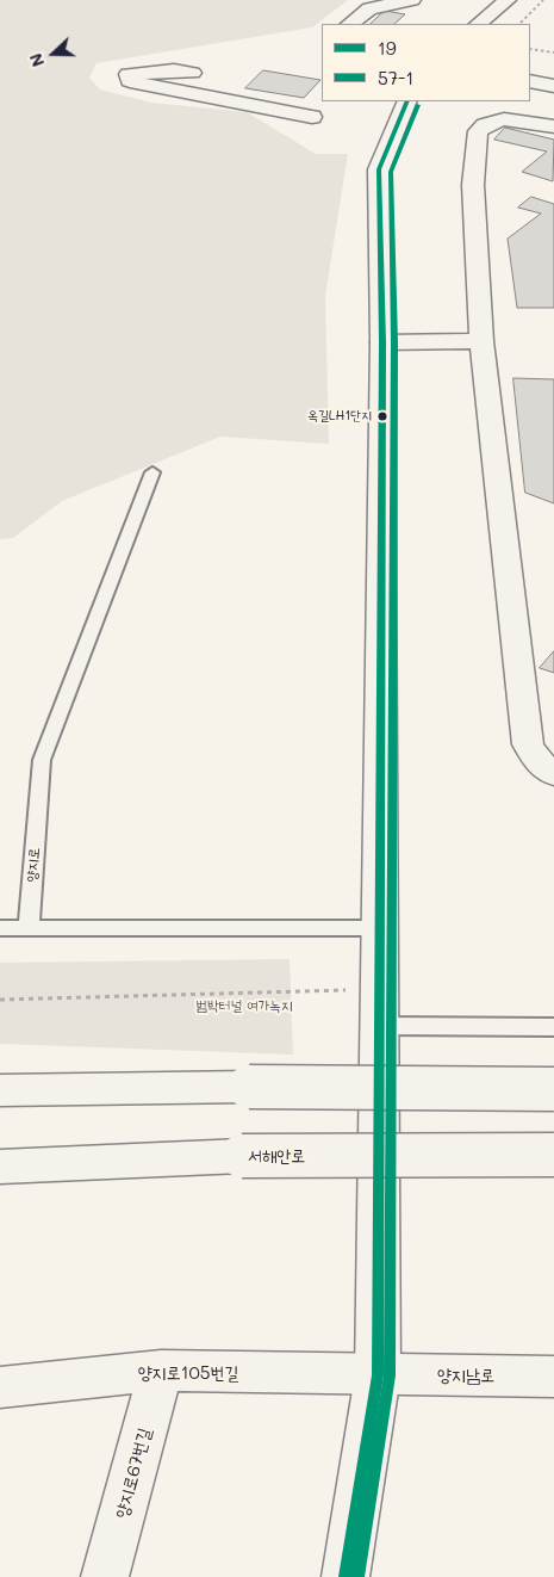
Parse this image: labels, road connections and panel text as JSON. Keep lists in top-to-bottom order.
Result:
{
  "streets": {
    "street": [
      "서해안로",
      "양지로105번길",
      "양지남로",
      "양지로67번길"
    ],
    "lane": ["양지로"]
  },
  "crossings": [
    ["양지로105번길", "양지남로"],
    ["양지로105번길", "양지로67번길"]
  ],
  "parks": ["범박터널 여가녹지"],
  "places": ["옥길LH1단지"],
  "lines": ["transit line 19", "transit line 57-1"],
  "legend": ["19", "57-1"],
  "north": "left"
}
